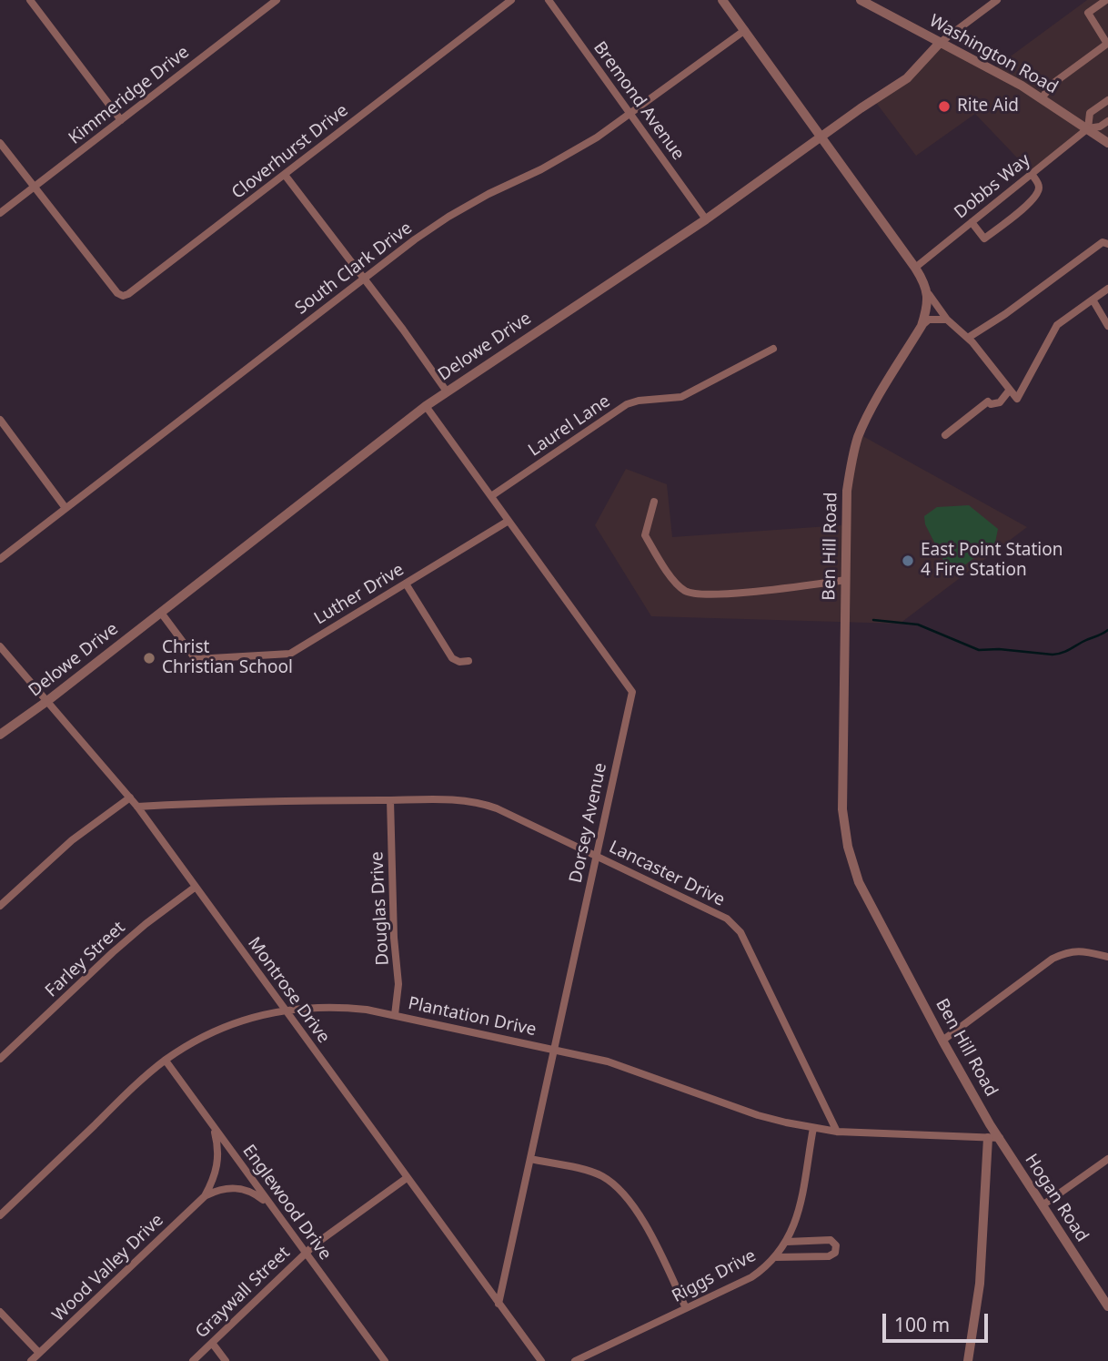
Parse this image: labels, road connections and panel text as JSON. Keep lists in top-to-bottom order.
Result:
{
  "streets": {
    "street": [
      "Washington Road",
      "Kimmeridge Drive",
      "Bremond Avenue",
      "Cloverhurst Drive",
      "Dobbs Way",
      "South Clark Drive",
      "Delowe Drive",
      "Laurel Lane",
      "Ben Hill Road",
      "Luther Drive",
      "Dorsey Avenue",
      "Lancaster Drive",
      "Douglas Drive",
      "Farley Street",
      "Montrose Drive",
      "Plantation Drive",
      "Hogan Road",
      "Englewood Drive",
      "Wood Valley Drive",
      "Riggs Drive",
      "Graywall Street"
    ]
  },
  "crossings": [
    ["Washington Road", "Dobbs Way"],
    ["Washington Road", "Delowe Drive"],
    ["Kimmeridge Drive", "Cloverhurst Drive"],
    ["Bremond Avenue", "South Clark Drive"],
    ["Bremond Avenue", "Delowe Drive"],
    ["Delowe Drive", "Luther Drive"],
    ["Delowe Drive", "Dorsey Avenue"],
    ["Delowe Drive", "Montrose Drive"],
    ["Laurel Lane", "Dorsey Avenue"],
    ["Ben Hill Road", "Plantation Drive"],
    ["Ben Hill Road", "Hogan Road"],
    ["Luther Drive", "Dorsey Avenue"],
    ["Dorsey Avenue", "Lancaster Drive"],
    ["Dorsey Avenue", "Montrose Drive"],
    ["Dorsey Avenue", "Plantation Drive"],
    ["Lancaster Drive", "Douglas Drive"],
    ["Lancaster Drive", "Montrose Drive"],
    ["Lancaster Drive", "Plantation Drive"],
    ["Douglas Drive", "Plantation Drive"],
    ["Farley Street", "Montrose Drive"],
    ["Montrose Drive", "Plantation Drive"],
    ["Montrose Drive", "Graywall Street"],
    ["Plantation Drive", "Hogan Road"],
    ["Plantation Drive", "Englewood Drive"],
    ["Plantation Drive", "Riggs Drive"],
    ["Englewood Drive", "Wood Valley Drive"],
    ["Englewood Drive", "Graywall Street"]
  ],
  "places": ["Rite Aid", "East Point Station 4 Fire Station", "Christ Christian School"],
  "scale_bar": "100 m"
}
